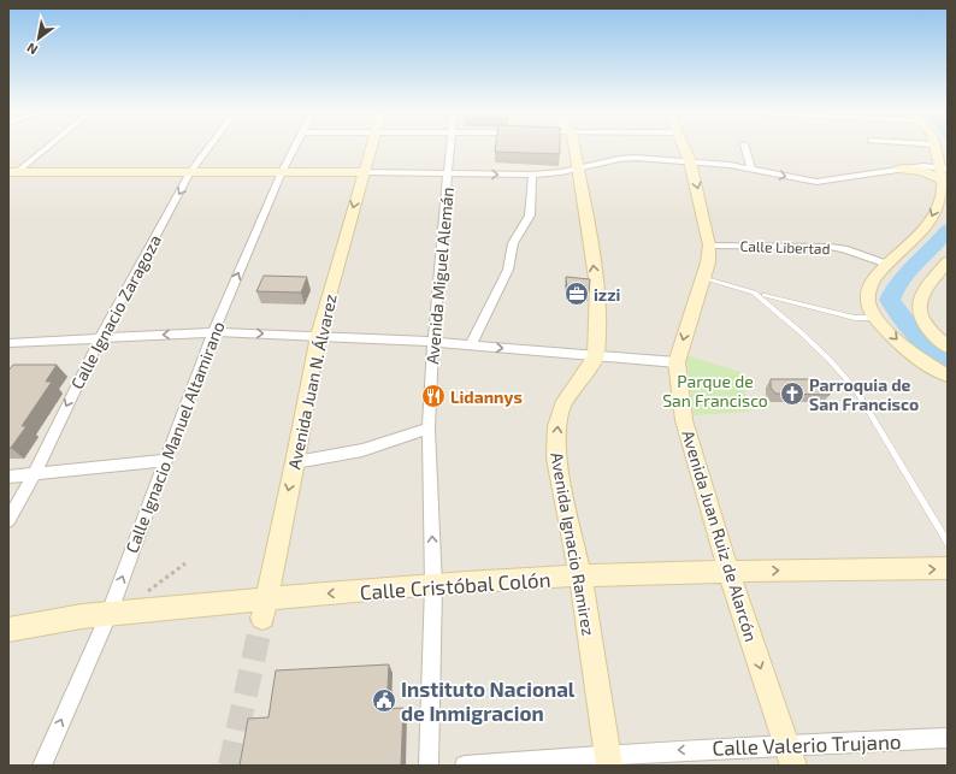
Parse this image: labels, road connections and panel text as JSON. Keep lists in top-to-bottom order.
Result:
{
  "streets": {
    "main road": [
      "Avenida Juan N. Álvarez",
      "Avenida Juan Ruiz de Alarcón",
      "Avenida Ignacio Ramirez",
      "Calle Cristóbal Colón"
    ],
    "street": [
      "Calle Libertad",
      "Avenida Miguel Alemán",
      "Calle Ignacio Zaragoza",
      "Calle Ignacio Manuel Altamirano",
      "Calle Valerio Trujano"
    ]
  },
  "crossings": [
    ["Calle Libertad", "Avenida Juan Ruiz de Alarcón"],
    ["Avenida Miguel Alemán", "Calle Cristóbal Colón"],
    ["Avenida Juan N. Álvarez", "Calle Cristóbal Colón"],
    ["Calle Ignacio Manuel Altamirano", "Calle Cristóbal Colón"],
    ["Avenida Juan Ruiz de Alarcón", "Calle Cristóbal Colón"],
    ["Avenida Juan Ruiz de Alarcón", "Calle Valerio Trujano"],
    ["Avenida Ignacio Ramirez", "Calle Cristóbal Colón"],
    ["Avenida Ignacio Ramirez", "Calle Valerio Trujano"]
  ],
  "one_way": [
    "Calle Ignacio Zaragoza",
    "Avenida Juan N. Álvarez",
    "Calle Ignacio Manuel Altamirano",
    "Avenida Ignacio Ramirez",
    "Calle Valerio Trujano"
  ],
  "parks": ["Parque de San Francisco"],
  "places": {
    "office": ["izzi"],
    "church": ["Parroquia de San Francisco"],
    "restaurant": ["Lidannys"],
    "public building": ["Instituto Nacional de Inmigracion"]
  },
  "north": "bottom left"
}
